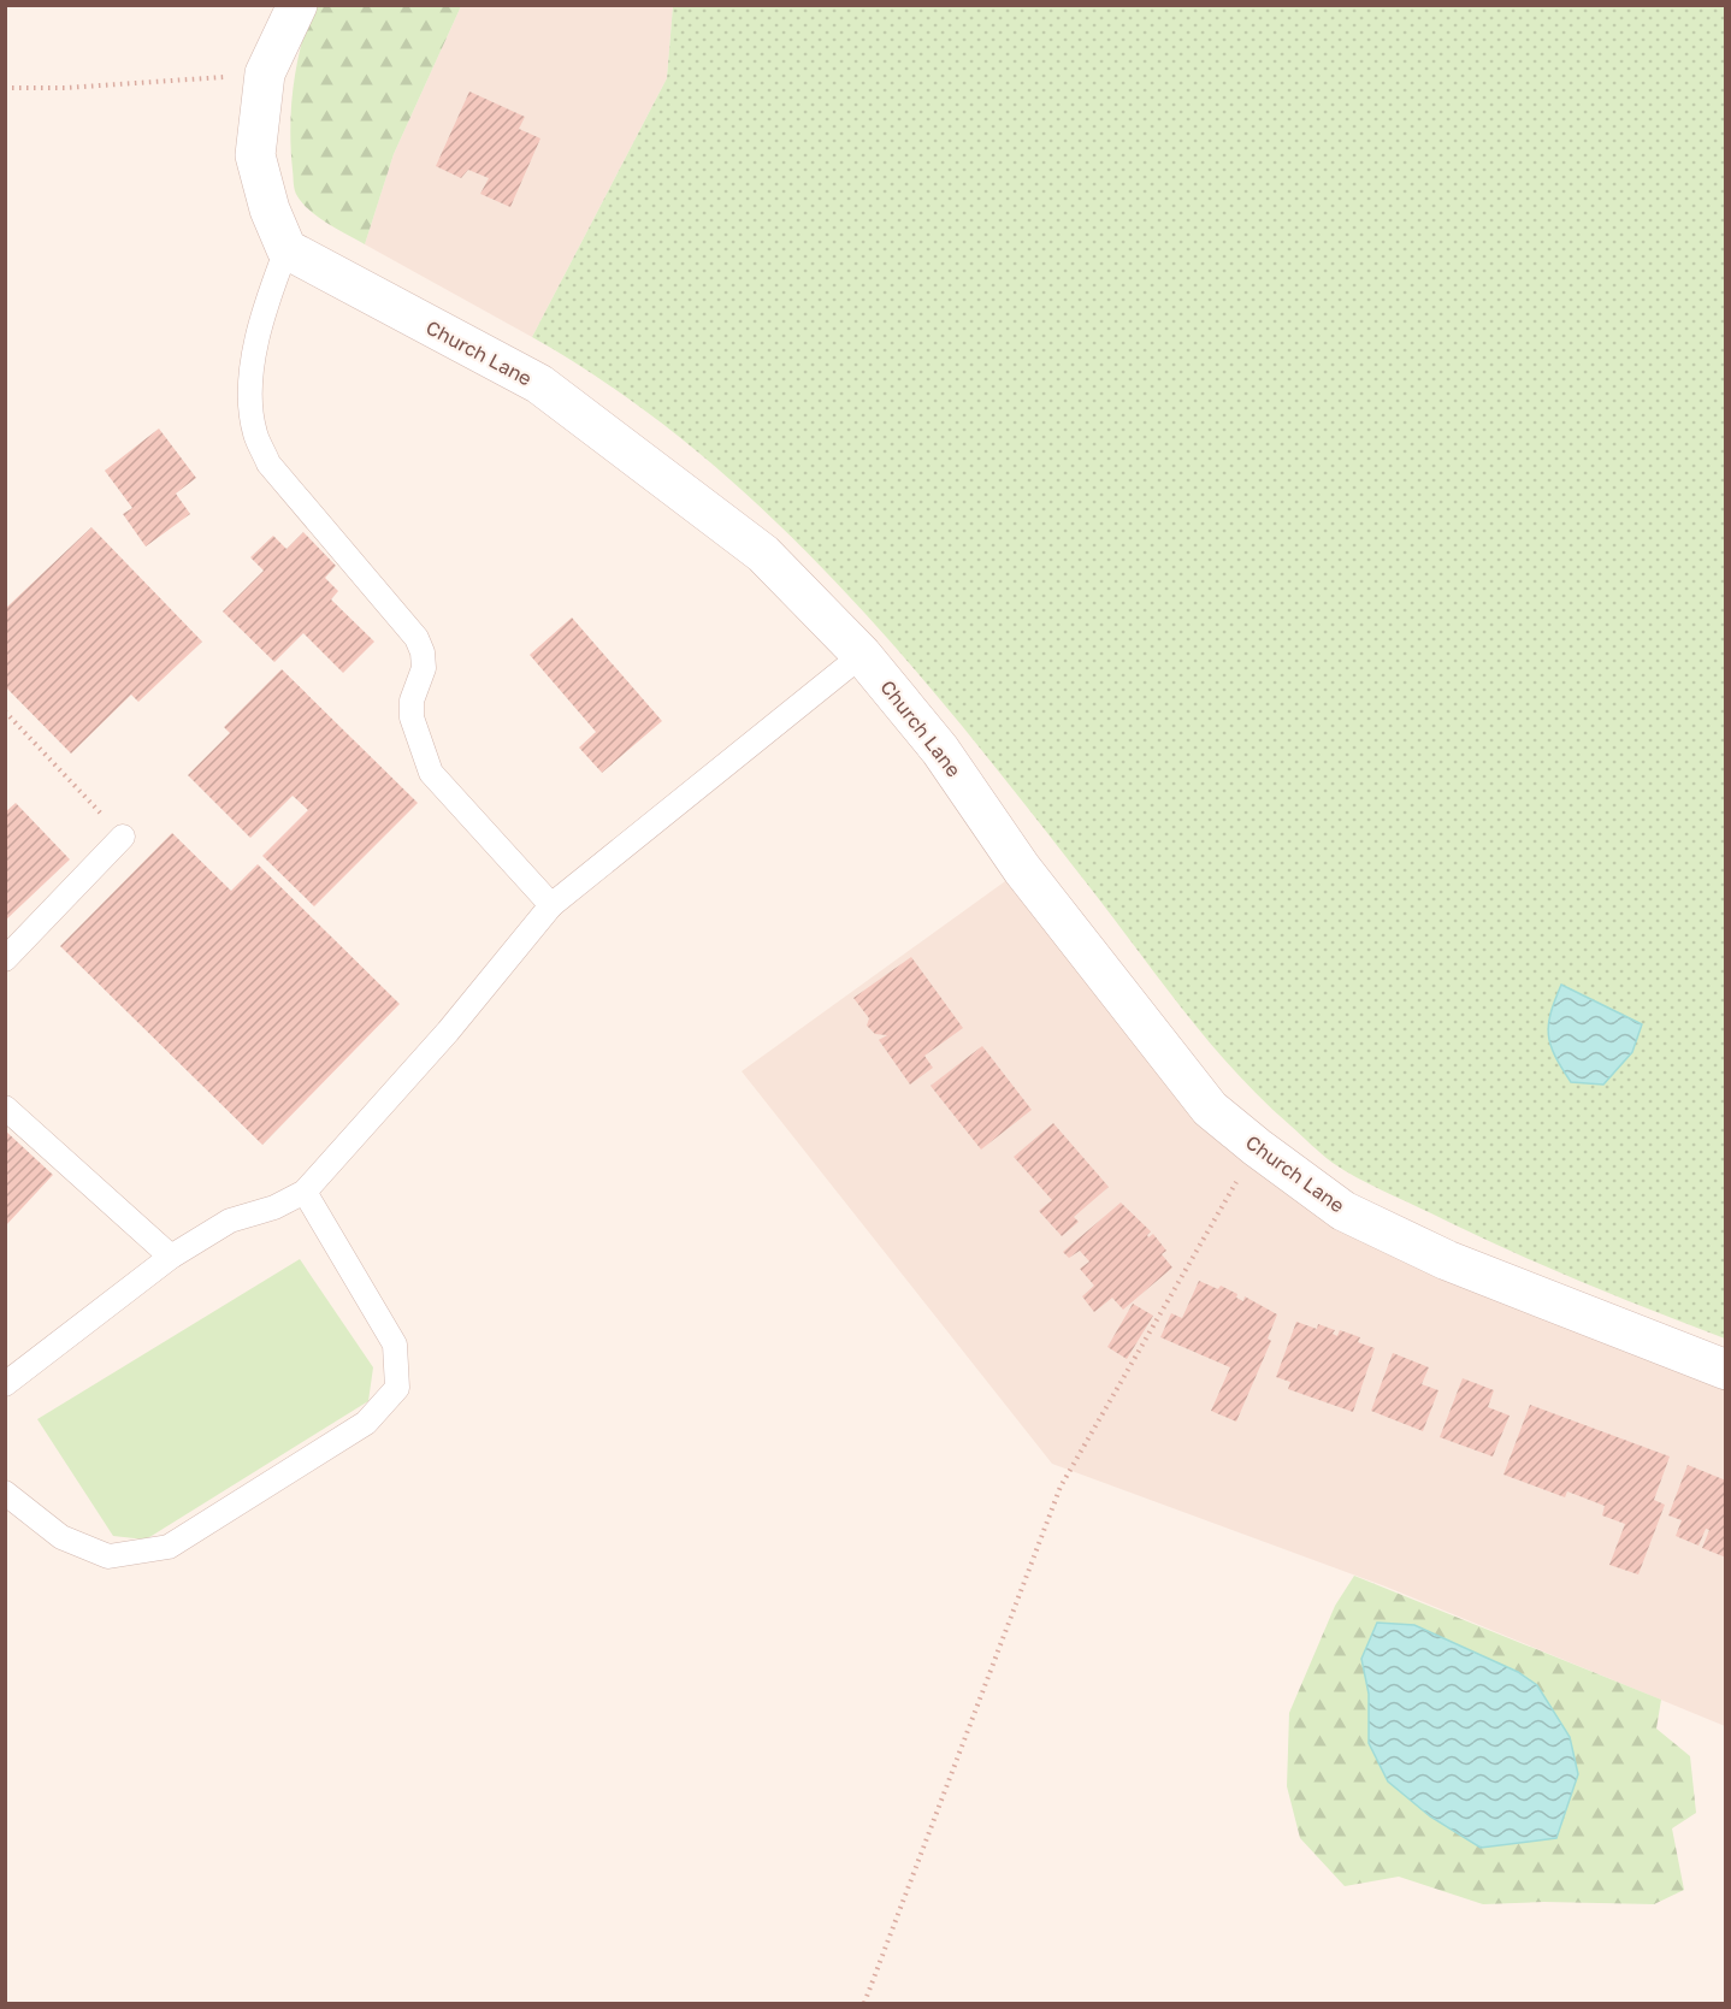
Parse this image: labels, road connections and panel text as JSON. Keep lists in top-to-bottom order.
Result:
{
  "streets": {
    "street": ["Church Lane"]
  }
}
